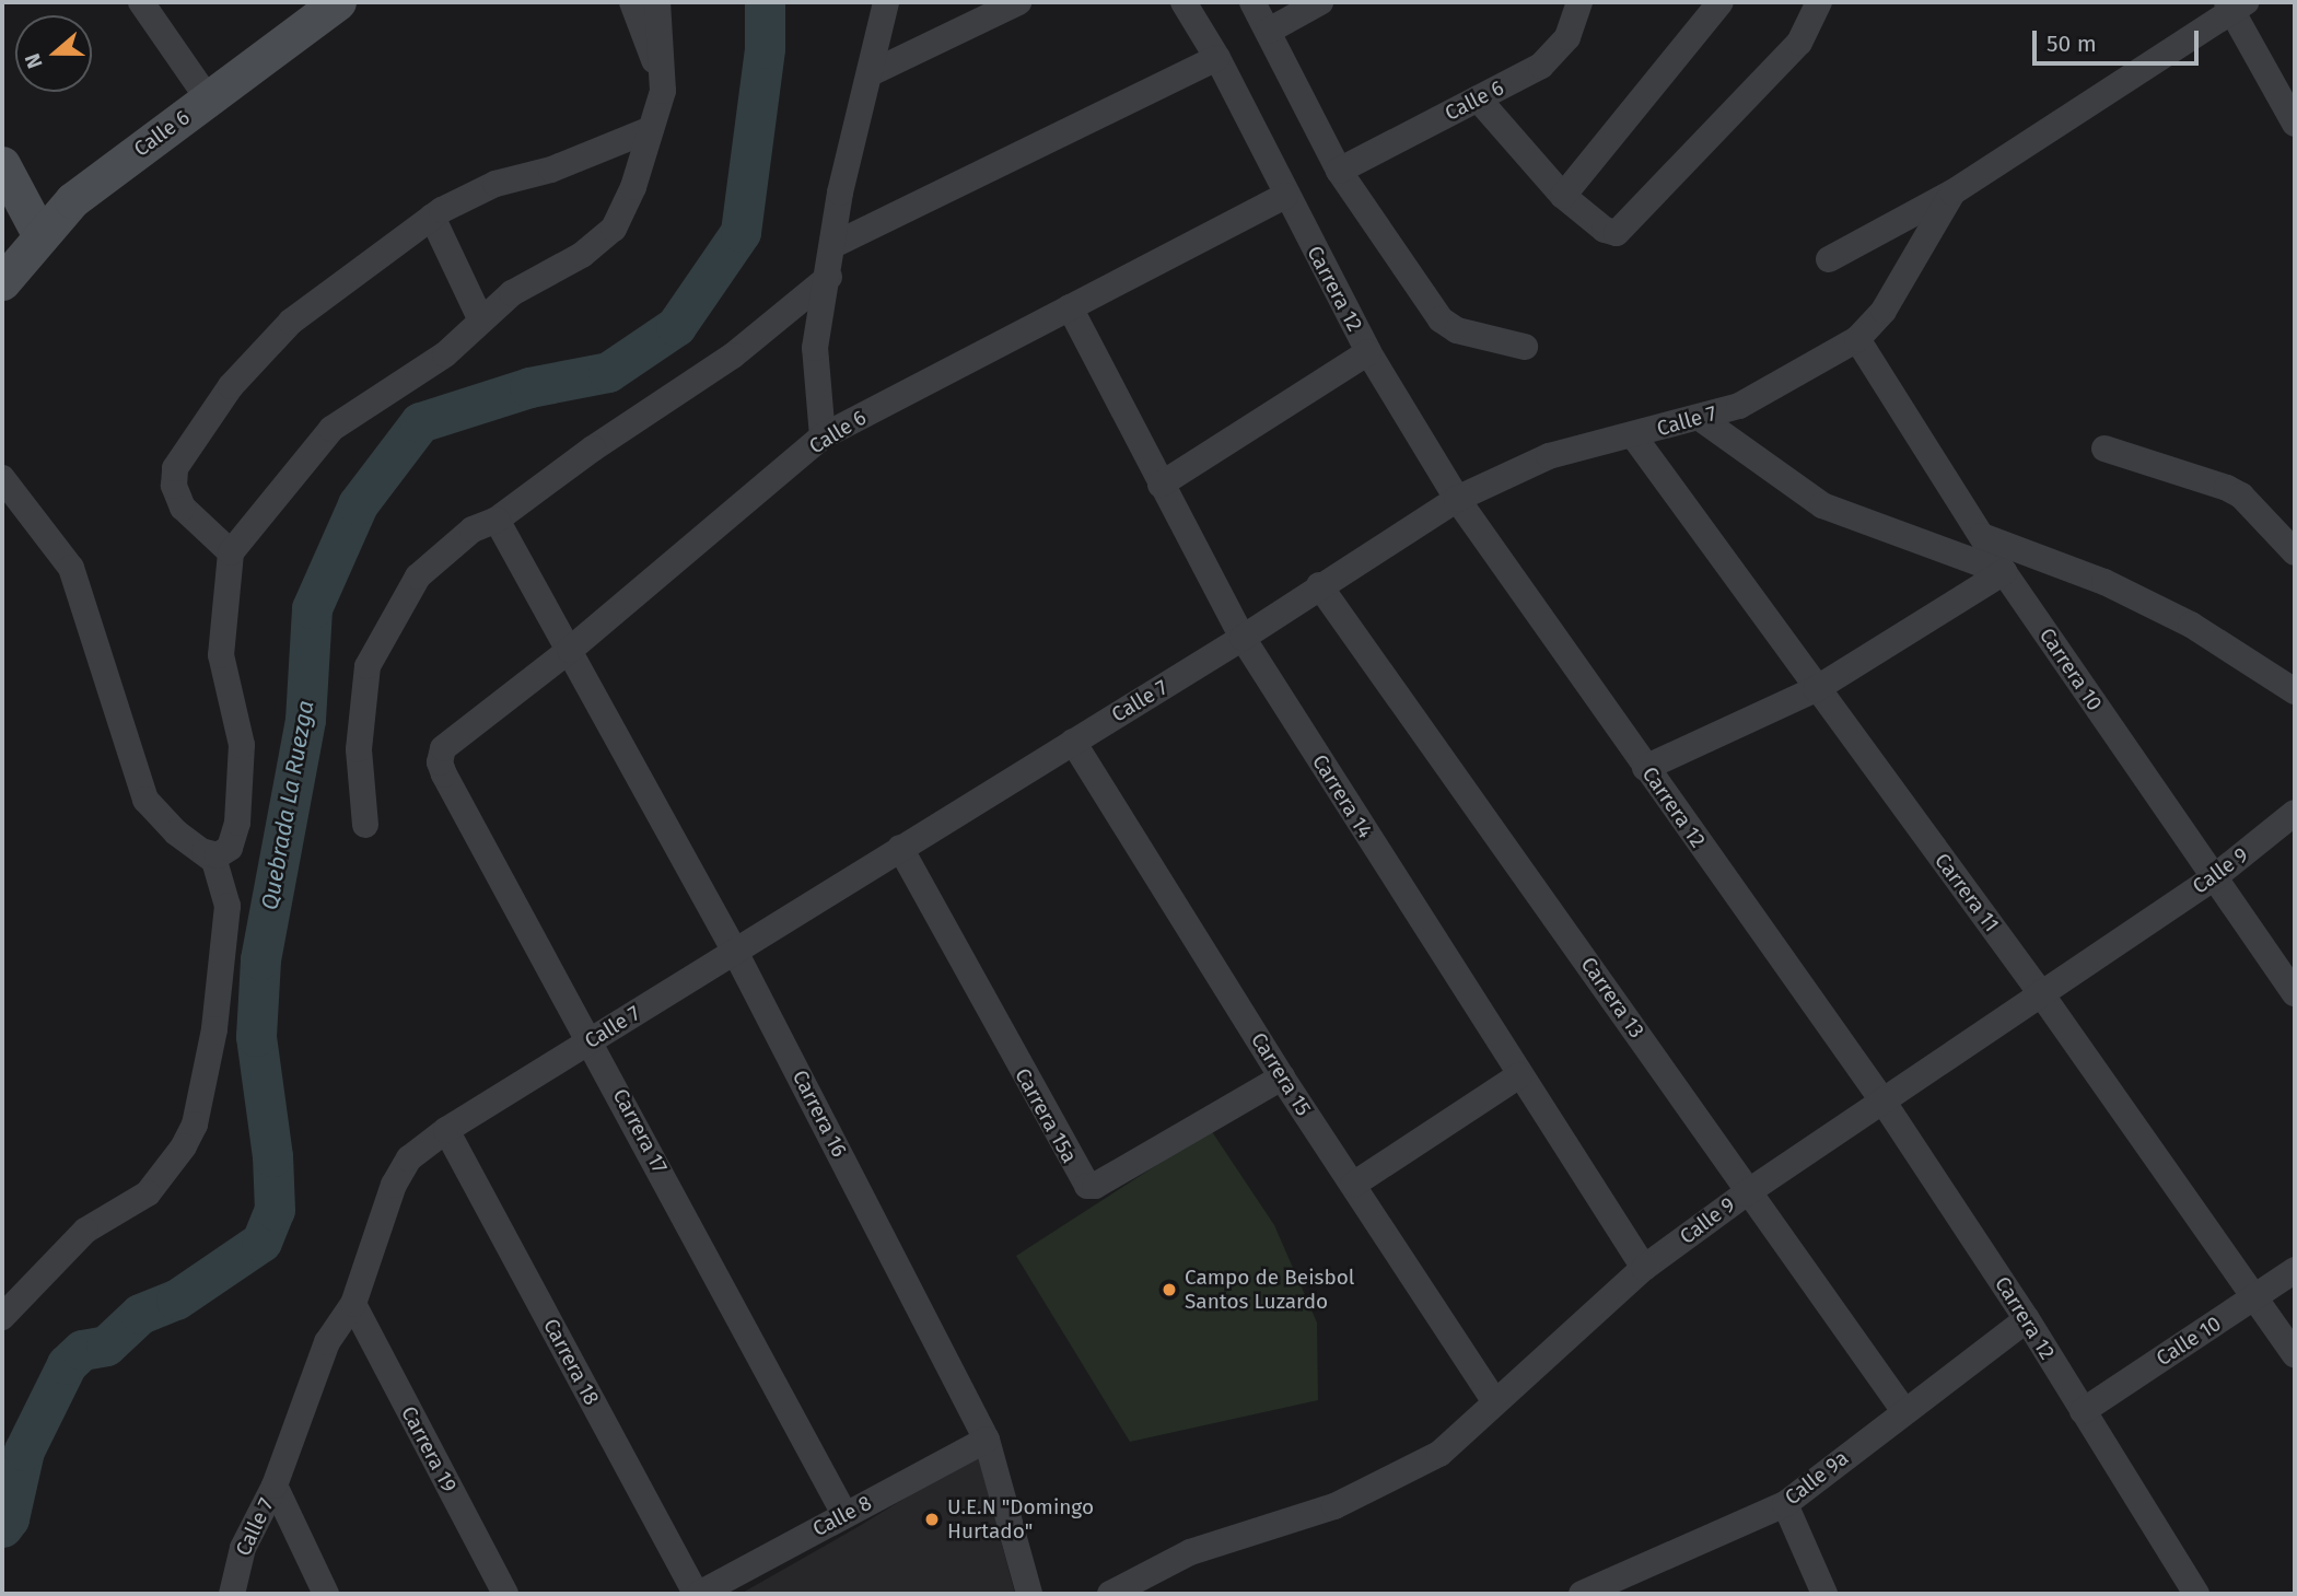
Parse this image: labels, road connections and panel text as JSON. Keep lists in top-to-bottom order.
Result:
{
  "streets": {
    "street": [
      "Calle 6",
      "Carrera 12",
      "Calle 7",
      "Carrera 10",
      "Carrera 14",
      "Calle 9",
      "Carrera 11",
      "Carrera 13",
      "Carrera 15",
      "Carrera 16",
      "Carrera 15a",
      "Carrera 17",
      "Calle 10",
      "Carrera 18",
      "Carrera 19",
      "Calle 9a",
      "Calle 8"
    ]
  },
  "crossings": [
    ["Calle 6", "Carrera 12"],
    ["Calle 6", "Carrera 14"],
    ["Calle 6", "Carrera 16"],
    ["Calle 6", "Carrera 17"],
    ["Carrera 12", "Calle 7"],
    ["Carrera 12", "Calle 9"],
    ["Carrera 12", "Calle 10"],
    ["Carrera 12", "Calle 9a"],
    ["Calle 7", "Carrera 10"],
    ["Calle 7", "Carrera 14"],
    ["Calle 7", "Carrera 11"],
    ["Calle 7", "Carrera 13"],
    ["Calle 7", "Carrera 15"],
    ["Calle 7", "Carrera 16"],
    ["Calle 7", "Carrera 15a"],
    ["Calle 7", "Carrera 17"],
    ["Calle 7", "Carrera 18"],
    ["Calle 7", "Carrera 19"],
    ["Carrera 10", "Calle 9"],
    ["Carrera 14", "Calle 9"],
    ["Calle 9", "Carrera 11"],
    ["Calle 9", "Carrera 13"],
    ["Calle 9", "Carrera 15"],
    ["Carrera 11", "Calle 10"],
    ["Carrera 13", "Calle 9a"],
    ["Carrera 15", "Carrera 15a"],
    ["Carrera 16", "Calle 8"],
    ["Carrera 17", "Calle 8"],
    ["Carrera 18", "Calle 8"]
  ],
  "water": ["Quebrada La Ruezga"],
  "places": ["Campo de Beisbol Santos Luzardo", "U.E.N \"Domingo Hurtado\""],
  "scale_bar": "50 m",
  "north": "left"
}
